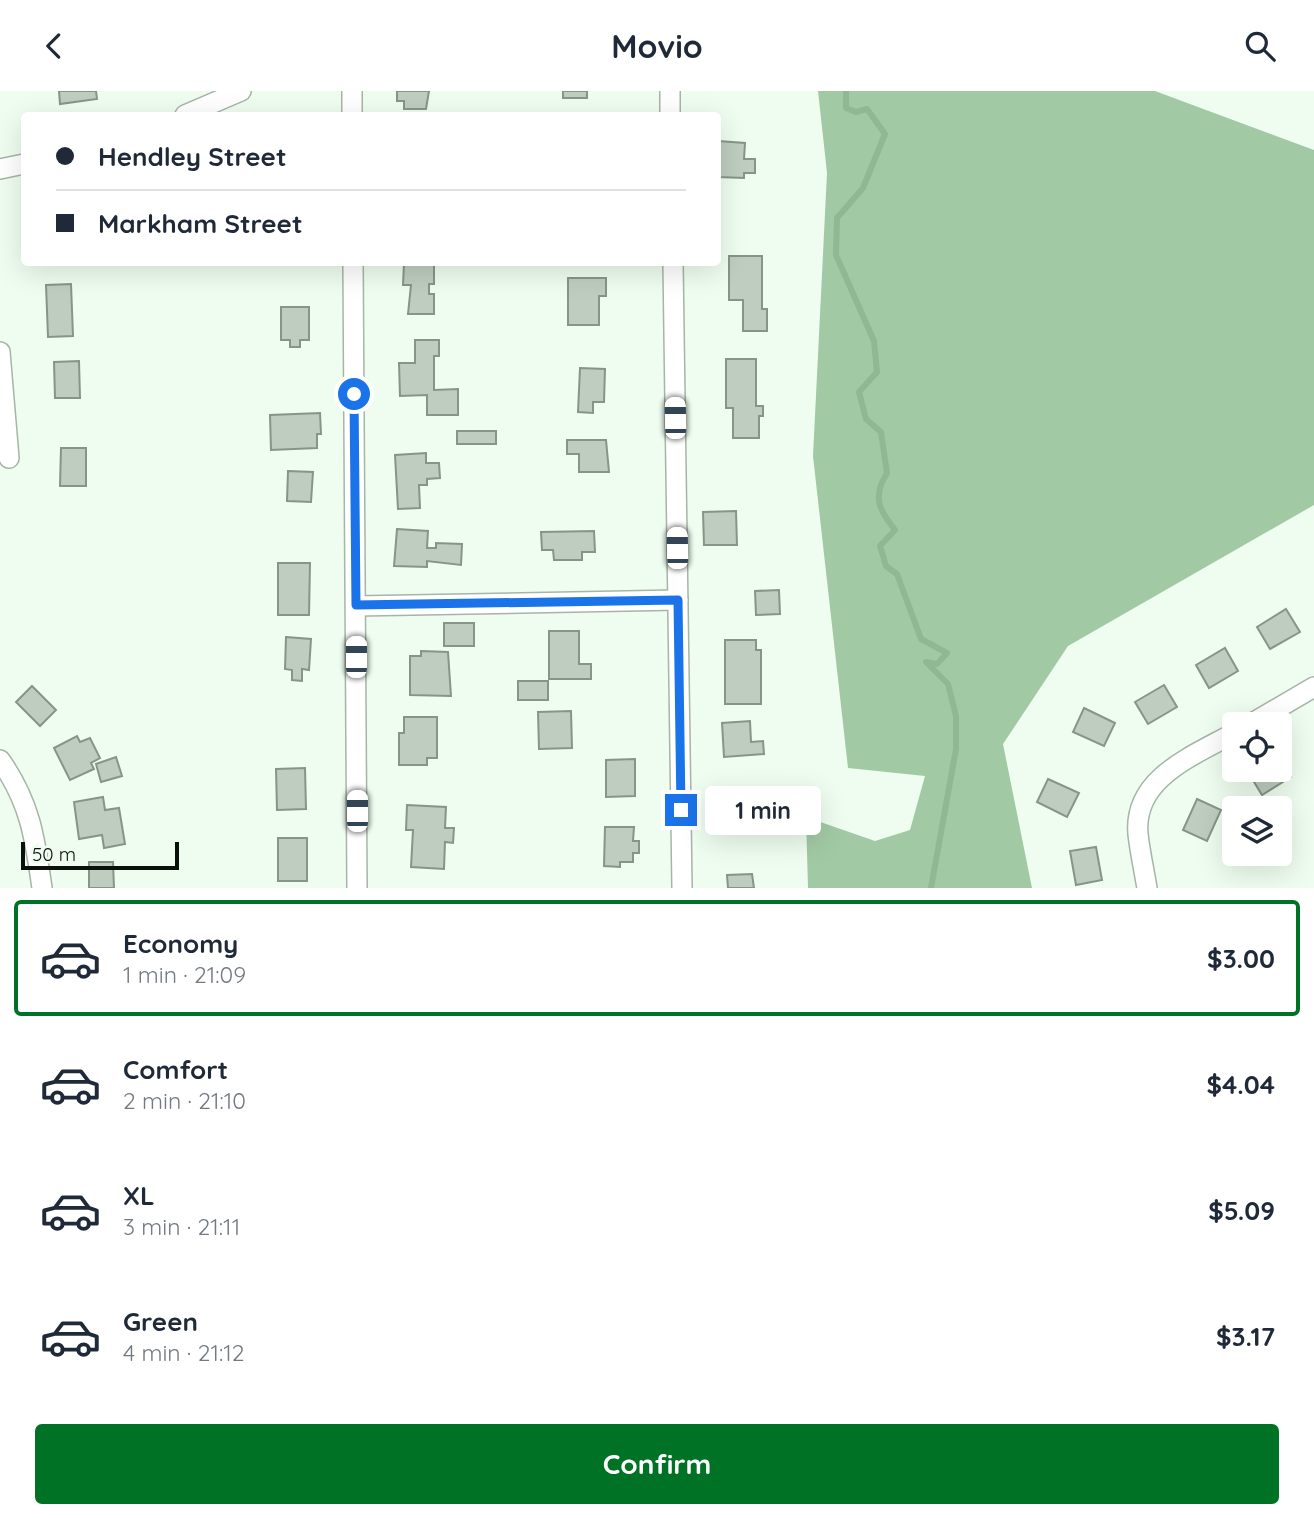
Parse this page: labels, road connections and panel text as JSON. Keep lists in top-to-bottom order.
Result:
{
  "scale_bar": "50 m",
  "page": {
    "header": "Movio",
    "banner": ["Hendley Street", "Markham Street"],
    "bubble": "1 min",
    "scale": "50 m",
    "list": [
      {
        "name": "Economy",
        "note": "1 min · 21:09",
        "value": "$3.00"
      },
      {
        "name": "Comfort",
        "note": "2 min · 21:10",
        "value": "$4.04"
      },
      {
        "name": "XL",
        "note": "3 min · 21:11",
        "value": "$5.09"
      },
      {
        "name": "Green",
        "note": "4 min · 21:12",
        "value": "$3.17"
      }
    ],
    "buttons": "Confirm"
  }
}
